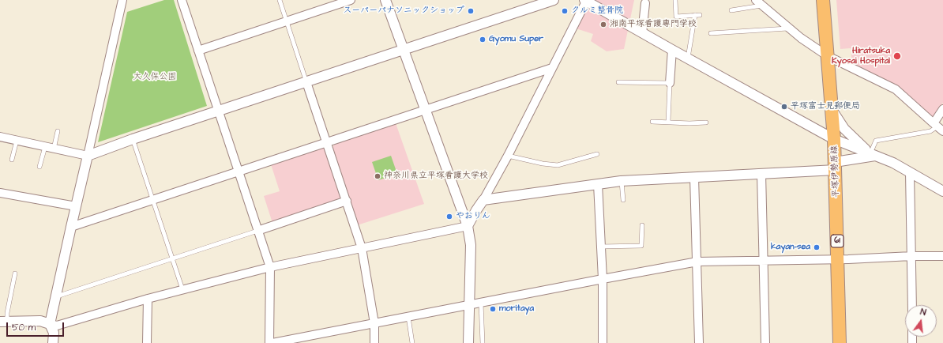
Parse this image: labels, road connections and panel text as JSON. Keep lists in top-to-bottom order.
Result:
{
  "streets": {
    "main road": ["平塚伊勢原線", "61"]
  },
  "parks": ["大久保公園"],
  "places": [
    "スーパーパナソニックショップ",
    "クルミ整骨院",
    "湘南平塚看護専門学校",
    "Gyomu Super",
    "Hiratsuka Kyosai Hospital",
    "平塚富士見郵便局",
    "神奈川県立平塚看護大学校",
    "やおりん",
    "kayan-sea",
    "moritaya"
  ],
  "scale_bar": "50 m",
  "north": "top"
}
